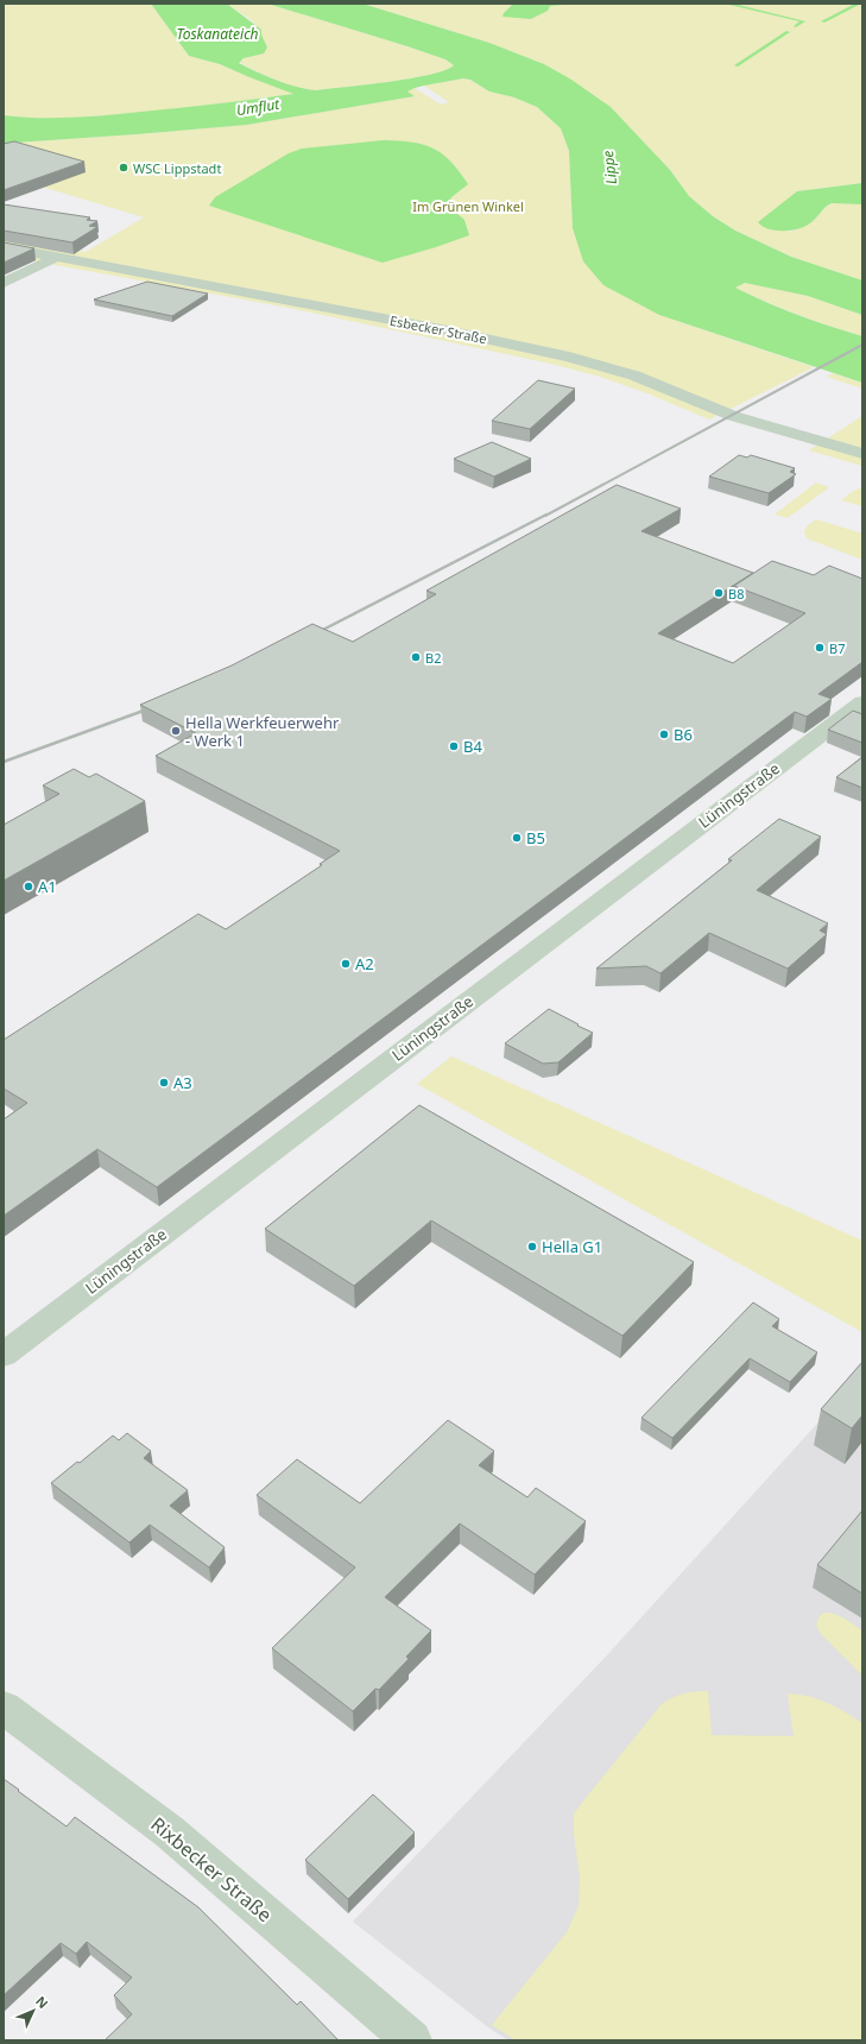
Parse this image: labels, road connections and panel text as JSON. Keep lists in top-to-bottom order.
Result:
{
  "streets": {
    "street": ["Esbecker Straße", "Lüningstraße", "Rixbecker Straße"]
  },
  "water": ["Toskanateich", "Umflut", "Lippe"],
  "parks": ["Im Grünen Winkel"],
  "places": [
    "WSC Lippstadt",
    "B8",
    "B7",
    "B2",
    "Hella Werkfeuerwehr - Werk 1",
    "B6",
    "B4",
    "B5",
    "A1",
    "A2",
    "A3",
    "Hella G1"
  ],
  "north": "top right"
}
